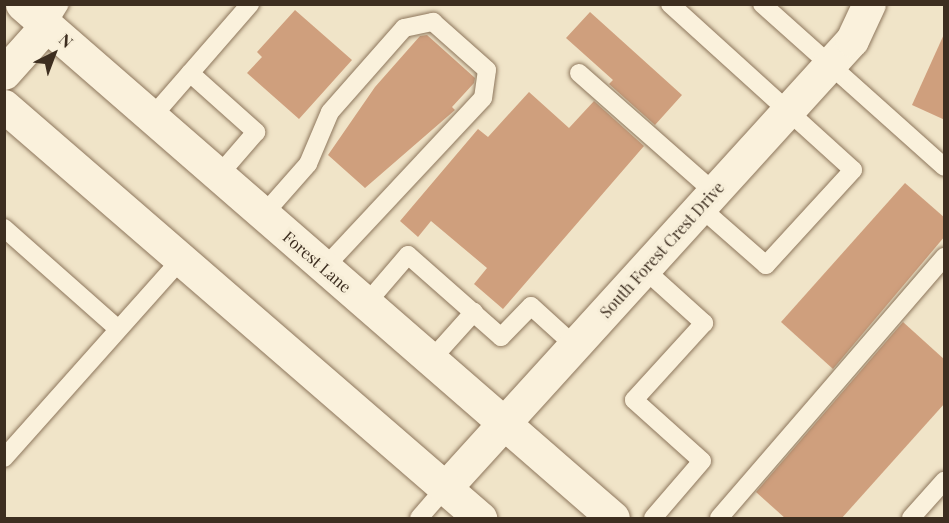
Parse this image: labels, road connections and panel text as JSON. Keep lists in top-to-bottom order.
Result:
{
  "streets": {
    "main road": ["South Forest Crest Drive", "Forest Lane"]
  },
  "crossings": [
    ["South Forest Crest Drive", "Forest Lane"]
  ],
  "north": "top right"
}
